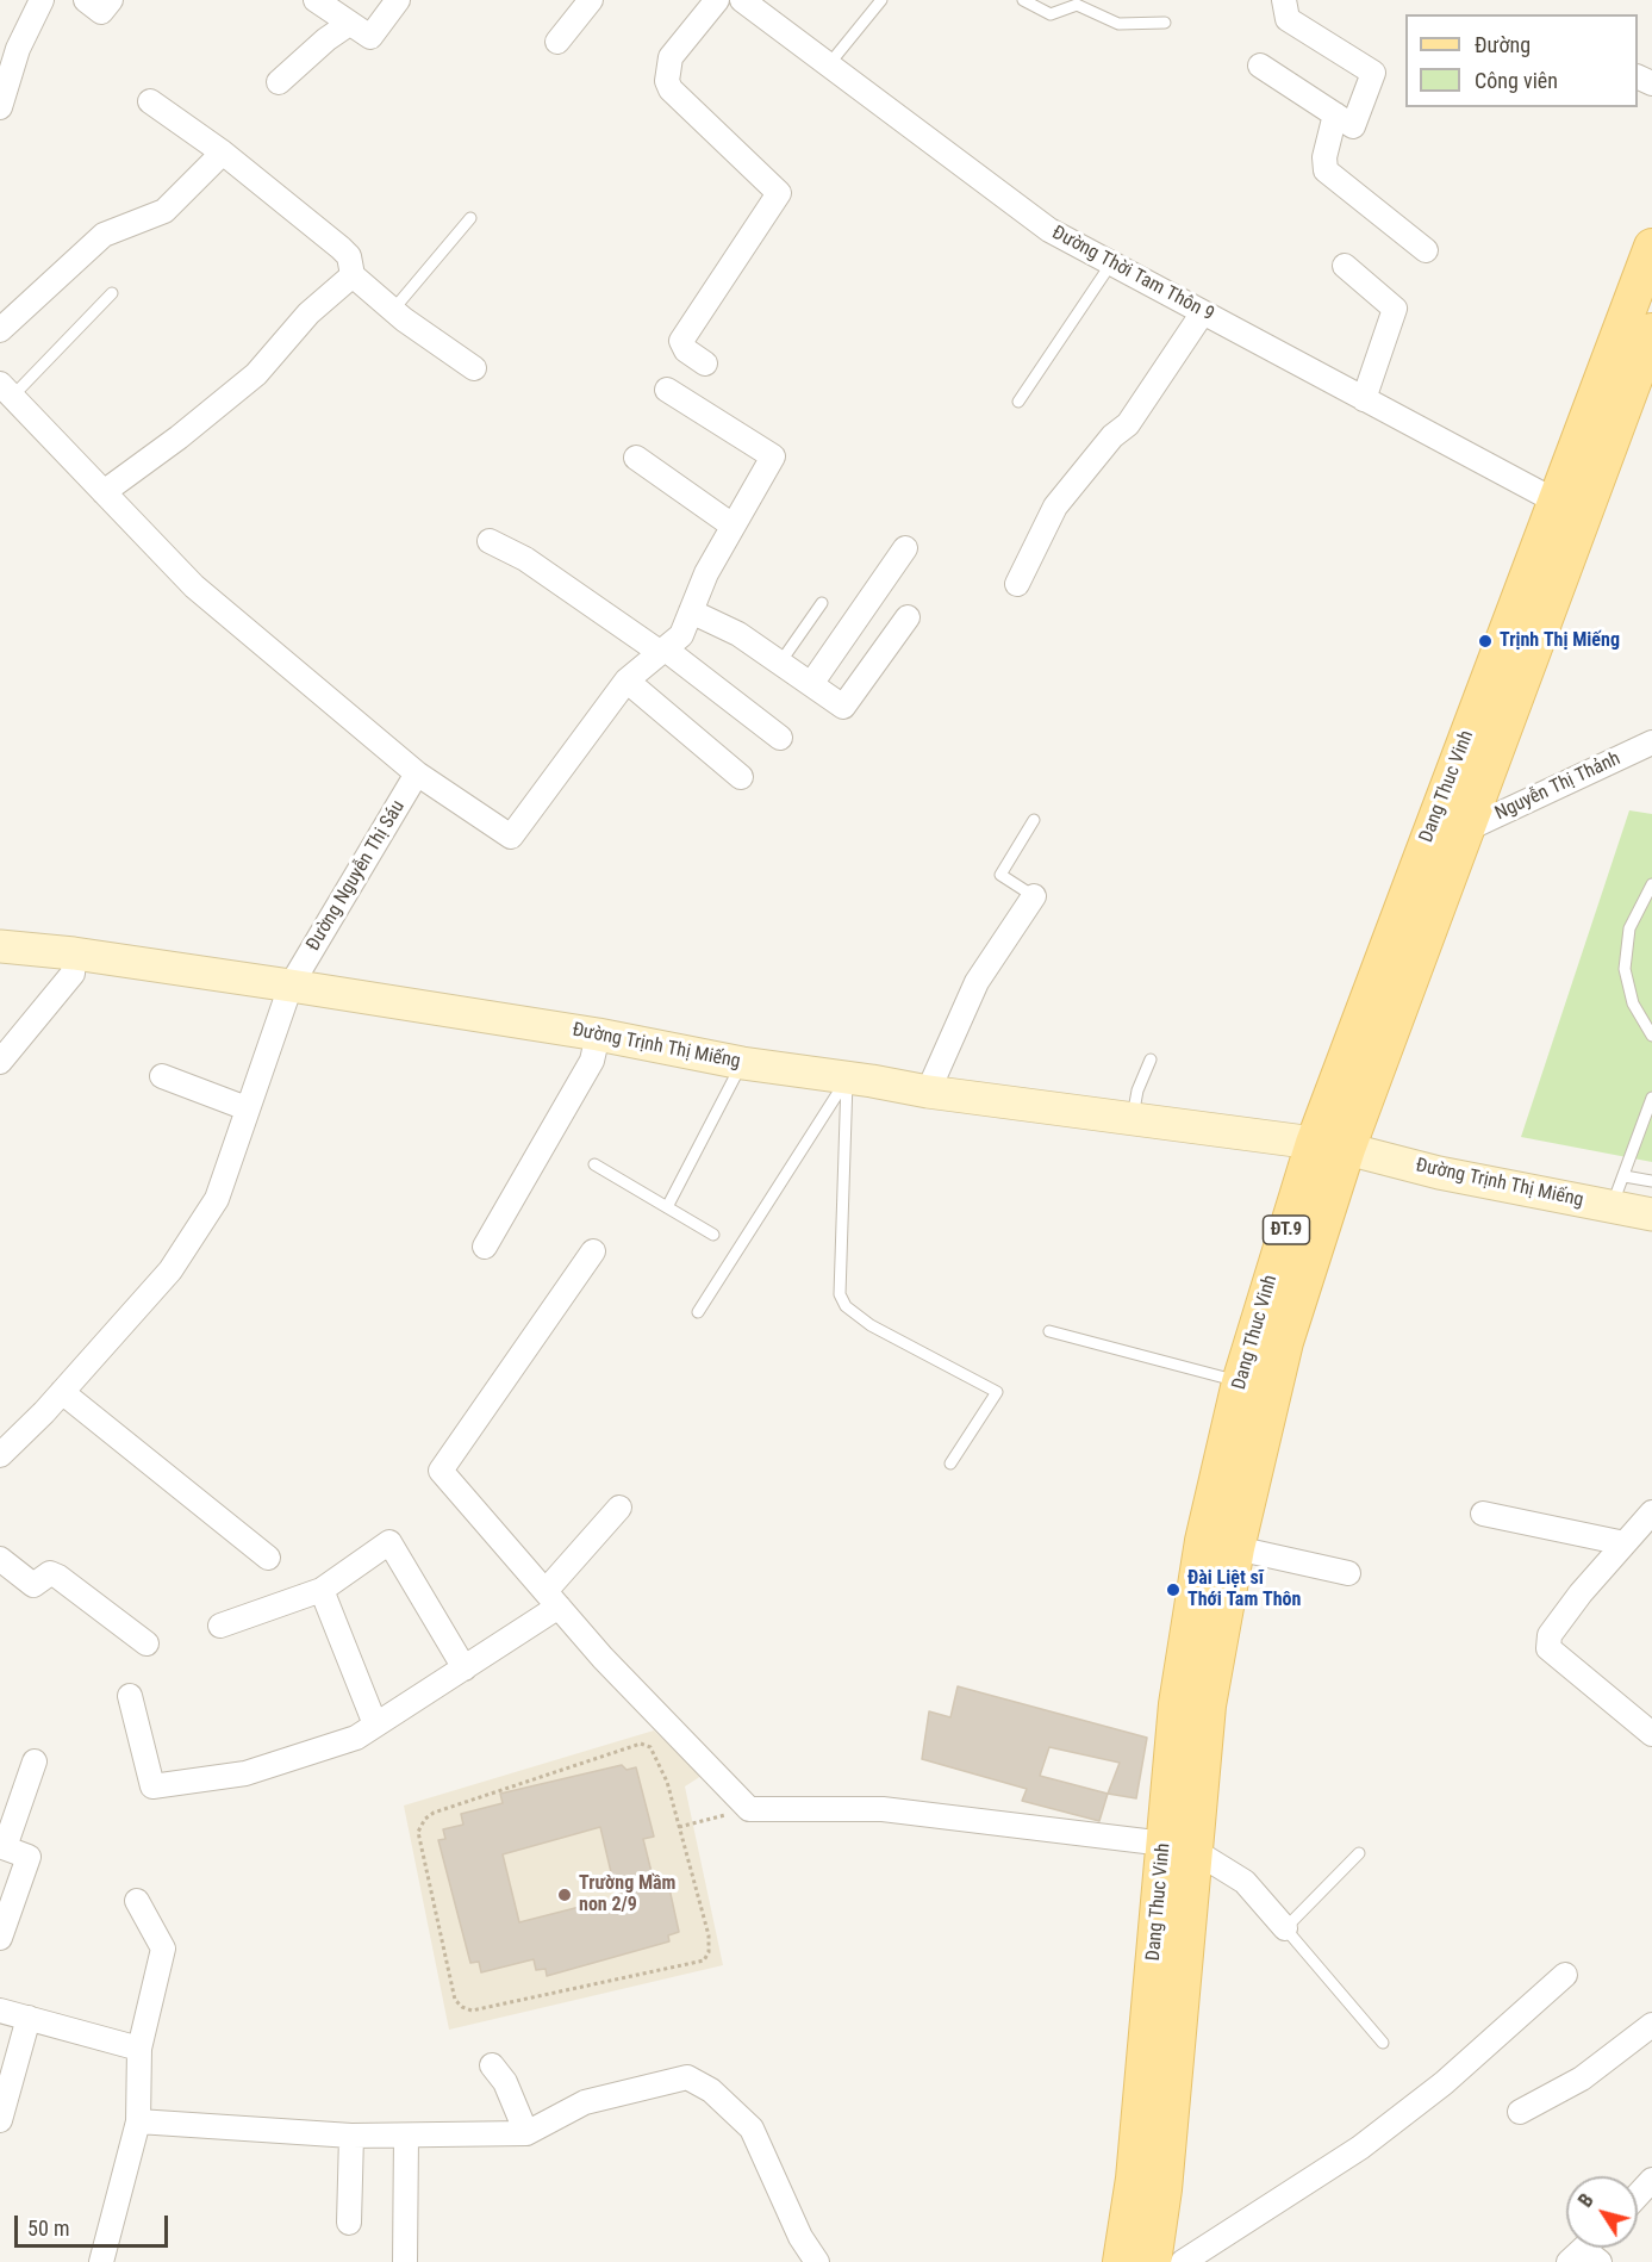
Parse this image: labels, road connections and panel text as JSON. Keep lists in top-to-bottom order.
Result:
{
  "streets": {
    "main road": ["Dang Thuc Vinh", "Đường Trịnh Thị Miếng", "ĐT.9"],
    "street": ["Đường Thời Tam Thôn 9", "Nguyễn Thị Thảnh", "Đường Nguyễn Thị Sáu"]
  },
  "crossings": [
    ["Đường Thời Tam Thôn 9", "Dang Thuc Vinh"],
    ["Dang Thuc Vinh", "Nguyễn Thị Thảnh"],
    ["Dang Thuc Vinh", "Đường Trịnh Thị Miếng"],
    ["Đường Nguyễn Thị Sáu", "Đường Trịnh Thị Miếng"]
  ],
  "places": ["Trịnh Thị Miếng", "Đài Liệt sĩ Thới Tam Thôn", "Trường Mầm non 2/9"],
  "legend": ["Đường", "Công viên"],
  "scale_bar": "50 m",
  "north": "top left"
}
